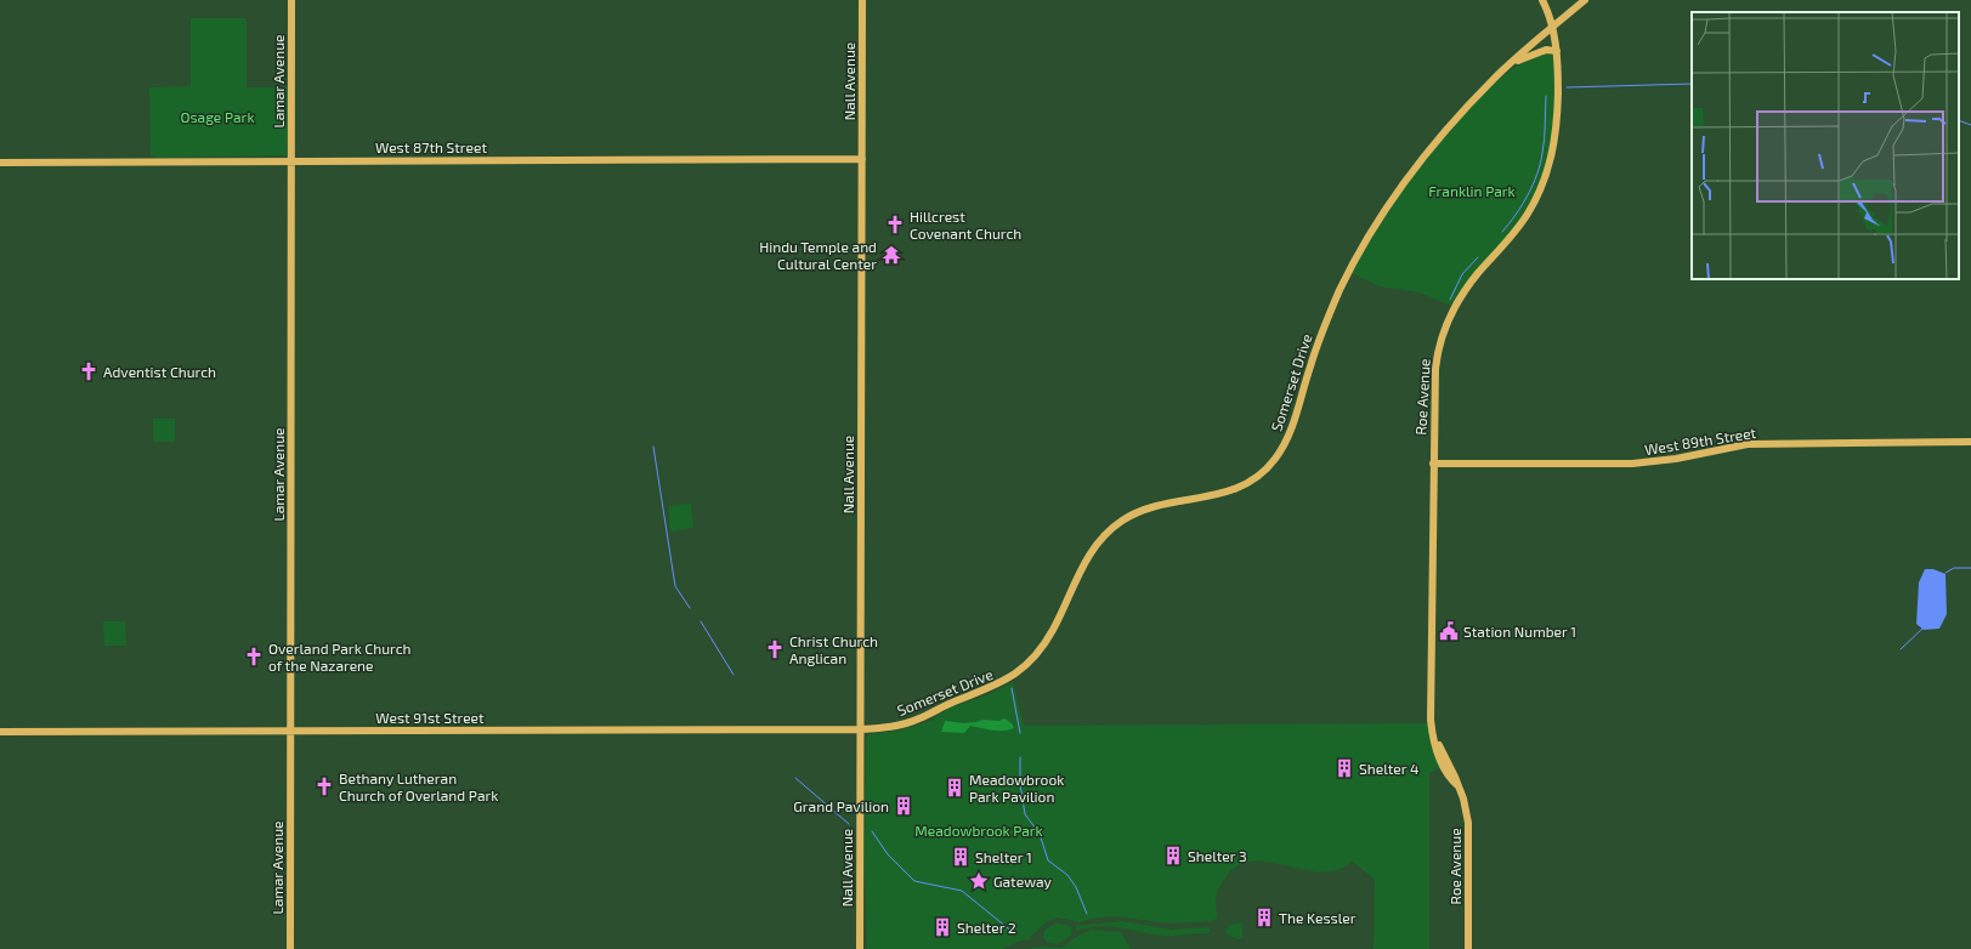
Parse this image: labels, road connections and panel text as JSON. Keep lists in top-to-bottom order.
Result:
{
  "streets": {
    "street": [
      "Lamar Avenue",
      "Nall Avenue",
      "West 87th Street",
      "Somerset Drive",
      "Roe Avenue",
      "West 89th Street",
      "West 91st Street"
    ]
  },
  "crossings": [
    ["Lamar Avenue", "West 87th Street"],
    ["Lamar Avenue", "West 91st Street"],
    ["Nall Avenue", "West 87th Street"],
    ["Nall Avenue", "Somerset Drive"],
    ["Nall Avenue", "West 91st Street"],
    ["Somerset Drive", "Roe Avenue"],
    ["Somerset Drive", "West 91st Street"],
    ["Roe Avenue", "West 89th Street"]
  ],
  "parks": ["Osage Park", "Franklin Park", "Meadowbrook Park"],
  "places": {
    "church": [
      "Hillcrest Covenant Church",
      "Adventist Church",
      "Christ Church Anglican",
      "Overland Park Church of the Nazarene",
      "Bethany Lutheran Church of Overland Park"
    ],
    "temple": ["Hindu Temple and Cultural Center"],
    "public building": ["Station Number 1"],
    "building": [
      "Shelter 4",
      "Meadowbrook Park Pavilion",
      "Grand Pavilion",
      "Shelter 3",
      "Shelter 1",
      "The Kessler",
      "Shelter 2"
    ],
    "place": ["Gateway"]
  }
}
